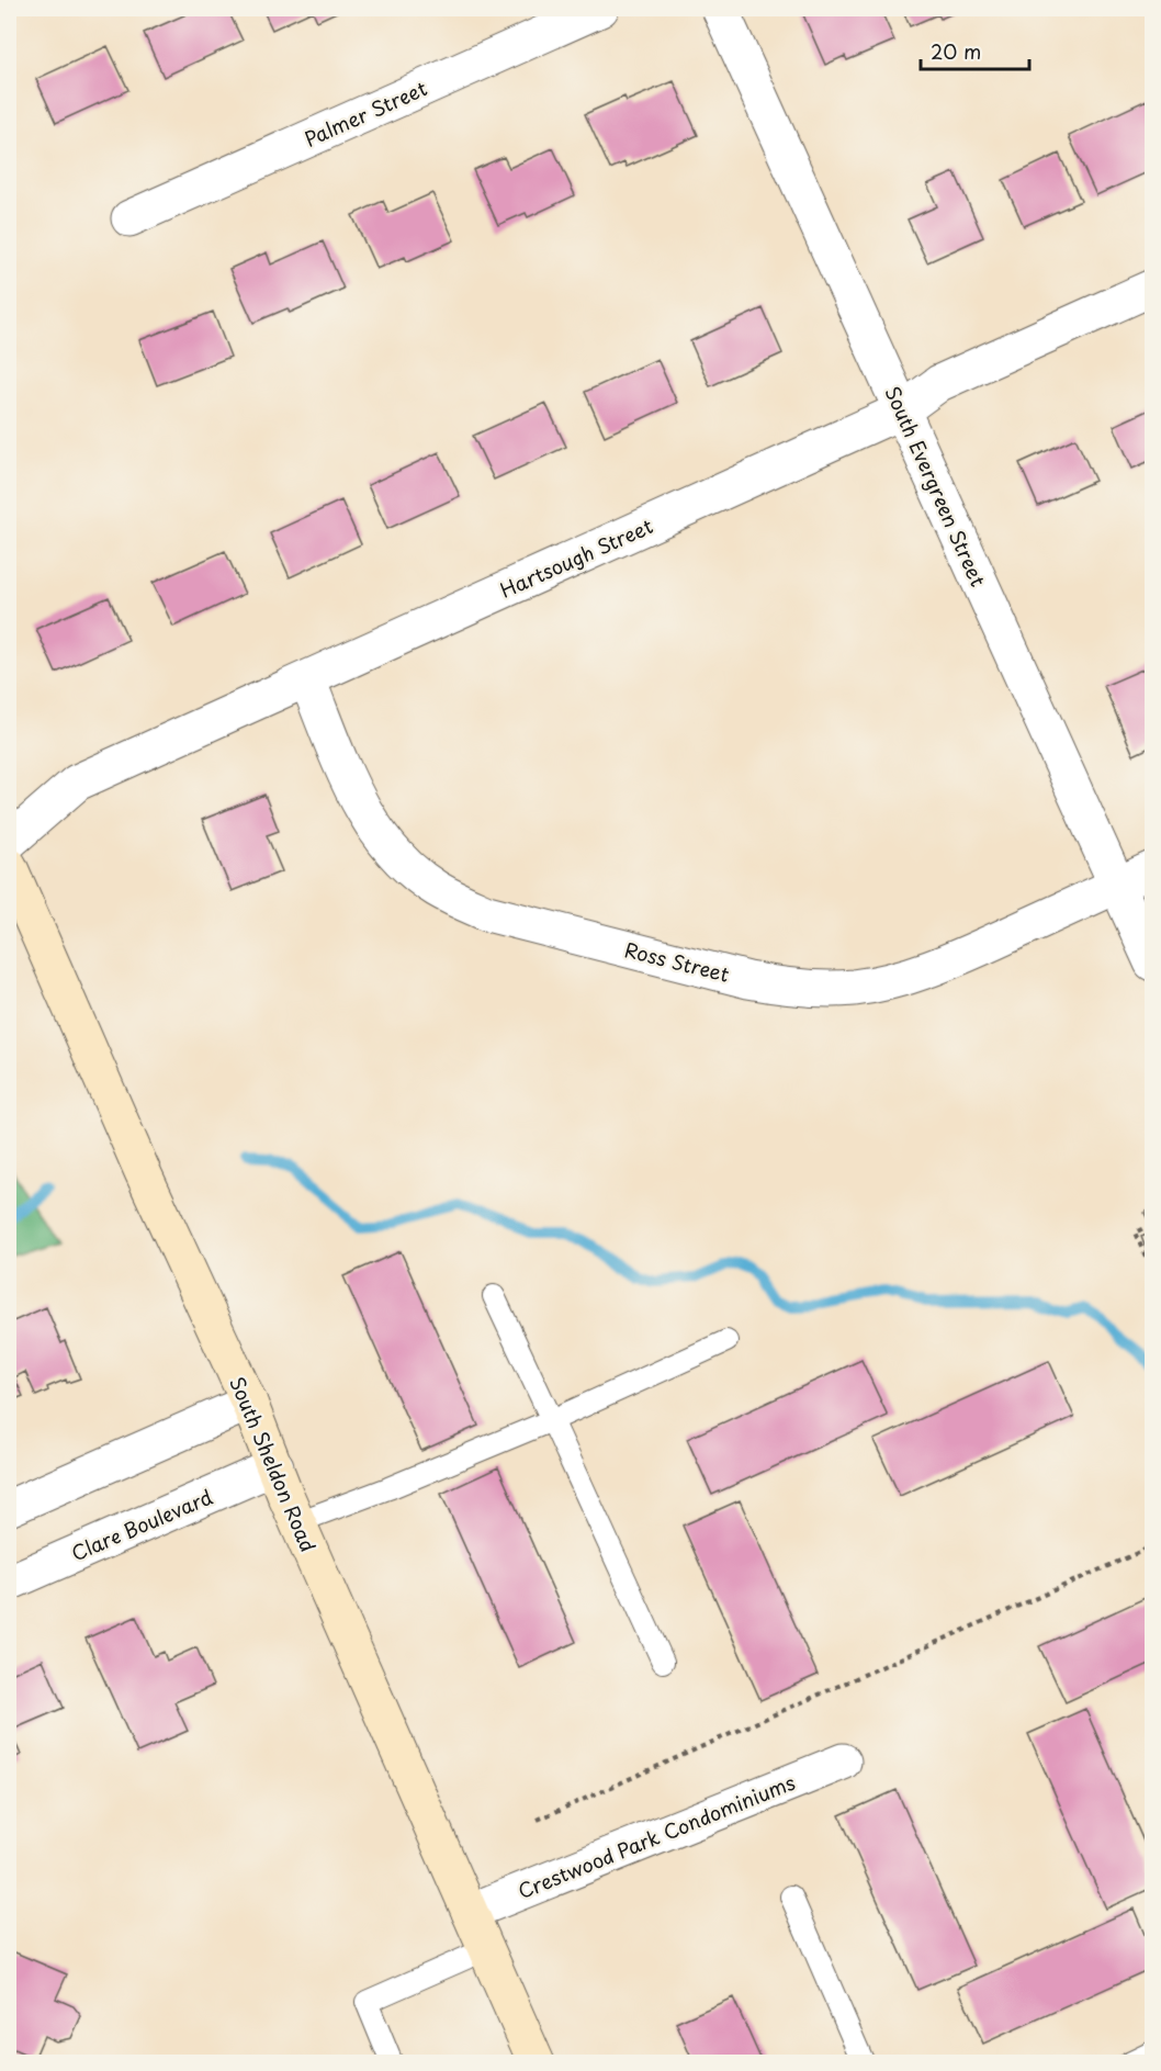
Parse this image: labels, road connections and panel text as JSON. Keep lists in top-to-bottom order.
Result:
{
  "streets": {
    "main road": ["South Sheldon Road"],
    "street": [
      "Palmer Street",
      "South Evergreen Street",
      "Hartsough Street",
      "Ross Street",
      "Clare Boulevard",
      "Crestwood Park Condominiums"
    ]
  },
  "crossings": [
    ["South Evergreen Street", "Hartsough Street"],
    ["South Evergreen Street", "Ross Street"],
    ["Hartsough Street", "Ross Street"],
    ["South Sheldon Road", "Clare Boulevard"],
    ["South Sheldon Road", "Crestwood Park Condominiums"]
  ],
  "scale_bar": "20 m"
}
